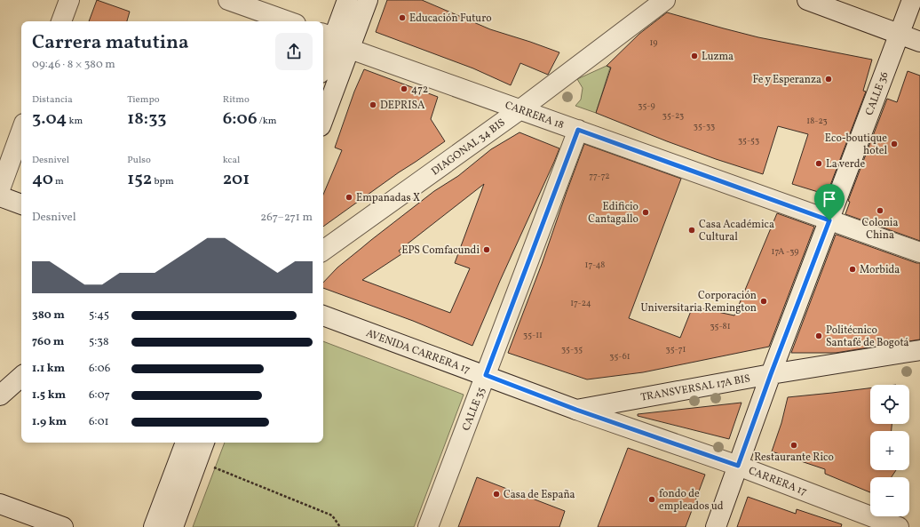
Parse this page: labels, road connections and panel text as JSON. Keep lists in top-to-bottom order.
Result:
{
  "streets": {
    "street": [
      "CALLE 36",
      "CARRERA 18",
      "DIAGONAL 34 BIS",
      "AVENIDA CARRERA 17",
      "TRANSVERSAL 17A BIS",
      "CALLE 35",
      "CARRERA 17"
    ]
  },
  "crossings": [
    ["CALLE 36", "CARRERA 18"],
    ["CALLE 36", "TRANSVERSAL 17A BIS"],
    ["CALLE 36", "CARRERA 17"],
    ["CARRERA 18", "DIAGONAL 34 BIS"],
    ["CARRERA 18", "CALLE 35"],
    ["AVENIDA CARRERA 17", "TRANSVERSAL 17A BIS"],
    ["AVENIDA CARRERA 17", "CALLE 35"],
    ["AVENIDA CARRERA 17", "CARRERA 17"],
    ["TRANSVERSAL 17A BIS", "CARRERA 17"]
  ],
  "places": [
    "Educación Futuro",
    "Luzma",
    "Fe y Esperanza",
    "472",
    "DEPRISA",
    "Eco-boutique hotel",
    "La verde",
    "Empanadas X",
    "Colonia China",
    "Edificio Cantagallo",
    "Casa Académica Cultural",
    "EPS Comfacundi",
    "Morbida",
    "Corporación Universitaria Remington",
    "Politécnico Santafé de Bogotá",
    "Restaurante Rico",
    "Casa de España",
    "fondo de empleados ud"
  ],
  "house_numbers": [
    "19",
    "35-9",
    "35-23",
    "18-23",
    "35-33",
    "35-53",
    "77-72",
    "17A -39",
    "17-48",
    "17-24",
    "35-81",
    "35-11",
    "35-35",
    "35-71",
    "35-61"
  ],
  "page": {
    "heading": ["Carrera matutina", "09:46 · 8 × 380 m"],
    "stats": [
      ["Distancia", "3.04 km"],
      ["Tiempo", "18:33"],
      ["Ritmo", "6:06 /km"],
      ["Desnivel", "40 m"],
      ["Pulso", "152 bpm"],
      ["kcal", "201"]
    ],
    "chart": ["Desnivel", "267–271 m"],
    "list": [
      {
        "name": "380 m",
        "note": "5:45"
      },
      {
        "name": "760 m",
        "note": "5:38"
      },
      {
        "name": "1.1 km",
        "note": "6:06"
      },
      {
        "name": "1.5 km",
        "note": "6:07"
      },
      {
        "name": "1.9 km",
        "note": "6:01"
      }
    ],
    "map_buttons": ["+", "−"]
  }
}
